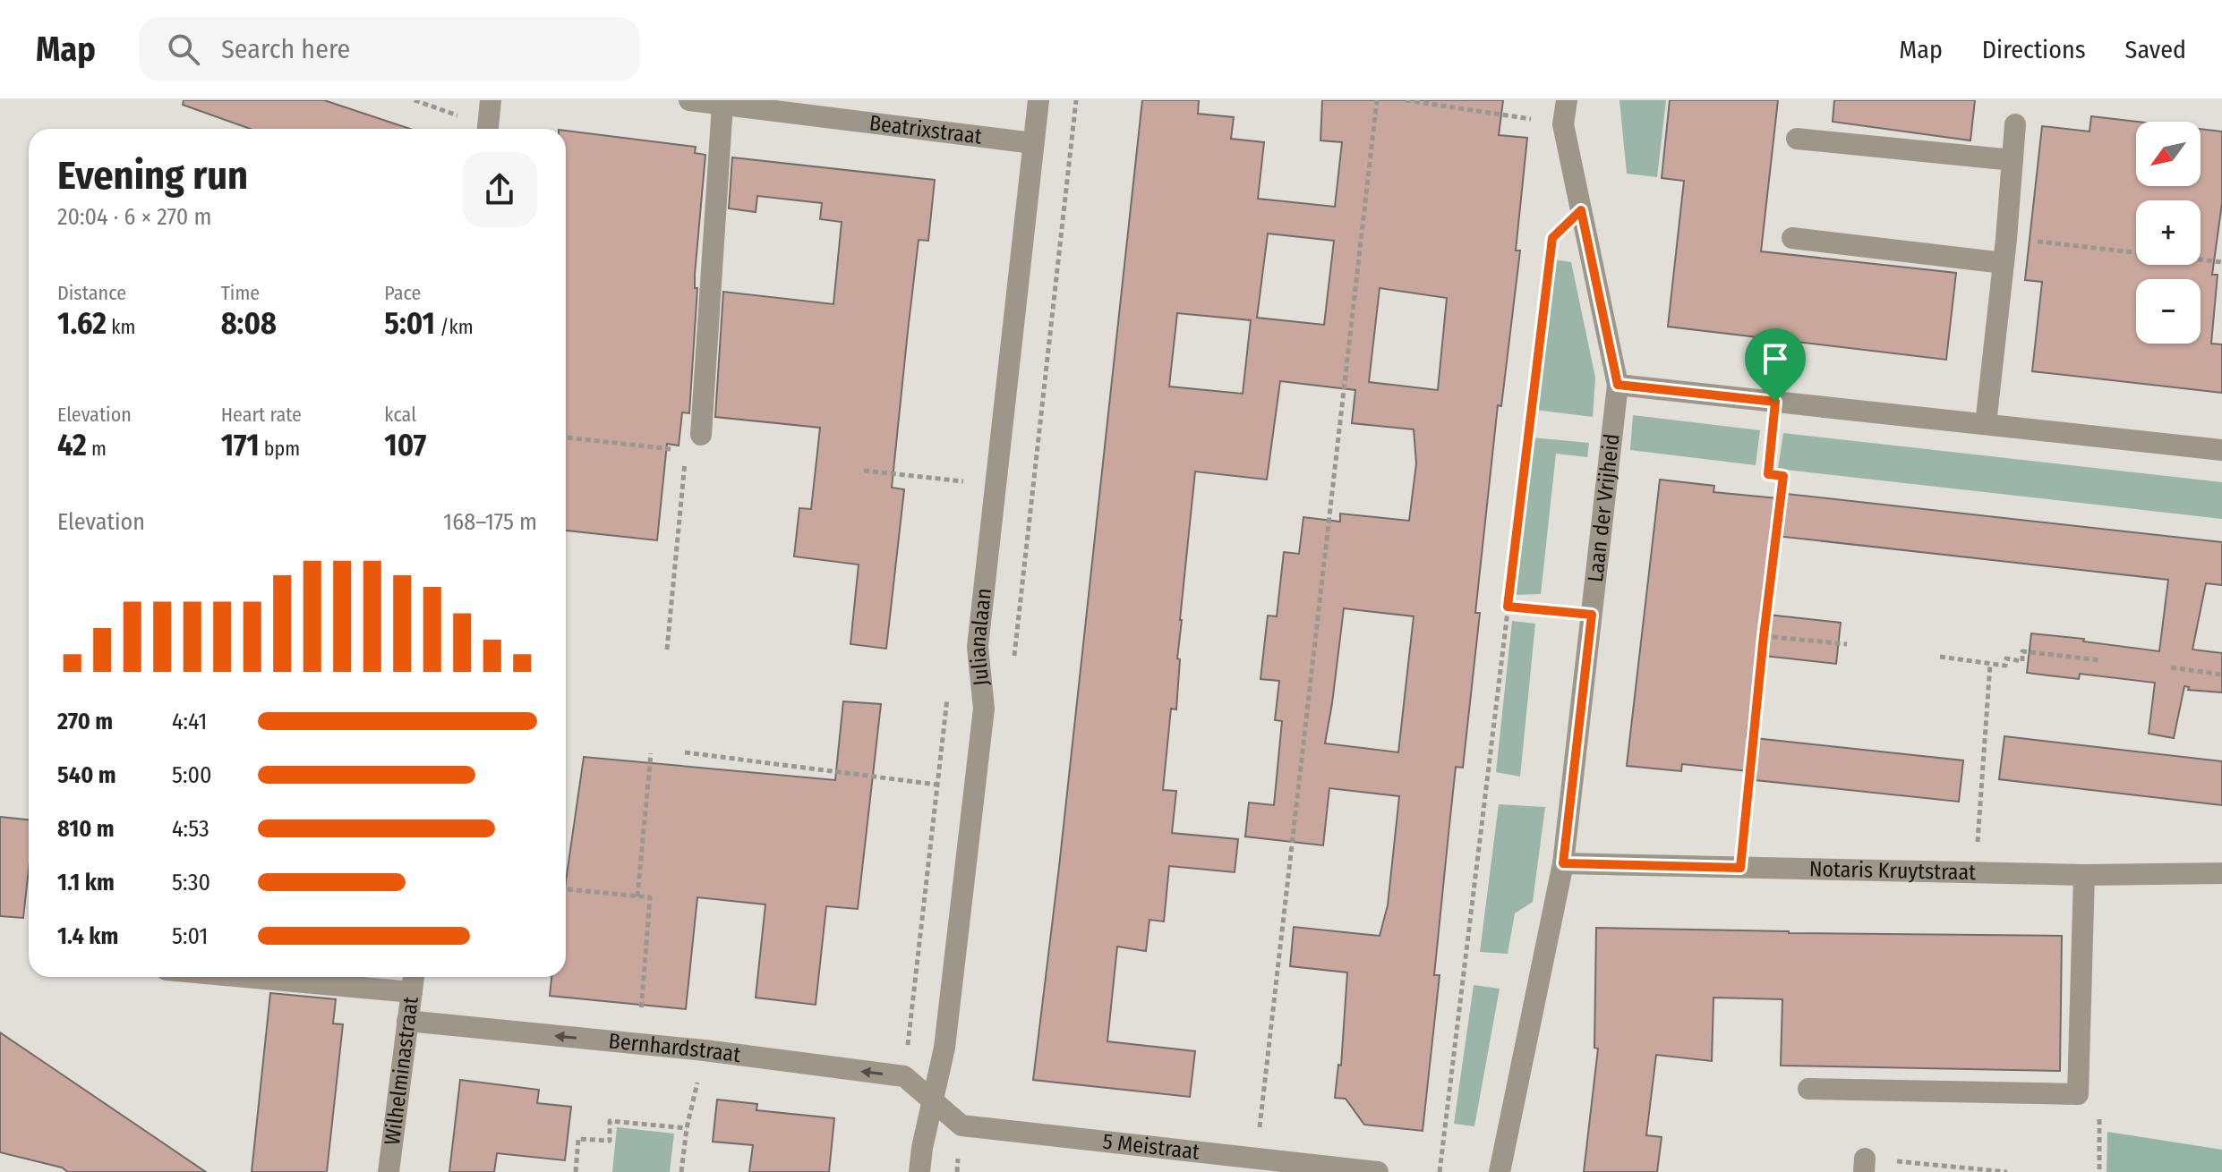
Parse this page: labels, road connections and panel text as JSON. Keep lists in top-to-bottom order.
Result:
{
  "streets": {
    "street": [
      "Beatrixstraat",
      "Laan der Vrijheid",
      "Julianalaan",
      "Notaris Kruytstraat",
      "Bernhardstraat",
      "Wilhelminastraat",
      "5 Meistraat"
    ]
  },
  "crossings": [
    ["Beatrixstraat", "Julianalaan"],
    ["Laan der Vrijheid", "Notaris Kruytstraat"],
    ["Julianalaan", "Bernhardstraat"],
    ["Bernhardstraat", "Wilhelminastraat"]
  ],
  "one_way": ["Bernhardstraat"],
  "north": "bottom left",
  "page": {
    "header": "Map",
    "search": "Search here",
    "nav": ["Map", "Directions", "Saved"],
    "map_buttons": ["+", "−"],
    "heading": ["Evening run", "20:04 · 6 × 270 m"],
    "stats": [
      ["Distance", "1.62 km"],
      ["Time", "8:08"],
      ["Pace", "5:01 /km"],
      ["Elevation", "42 m"],
      ["Heart rate", "171 bpm"],
      ["kcal", "107"]
    ],
    "chart": ["Elevation", "168–175 m"],
    "list": [
      {
        "name": "270 m",
        "note": "4:41"
      },
      {
        "name": "540 m",
        "note": "5:00"
      },
      {
        "name": "810 m",
        "note": "4:53"
      },
      {
        "name": "1.1 km",
        "note": "5:30"
      },
      {
        "name": "1.4 km",
        "note": "5:01"
      }
    ]
  }
}
